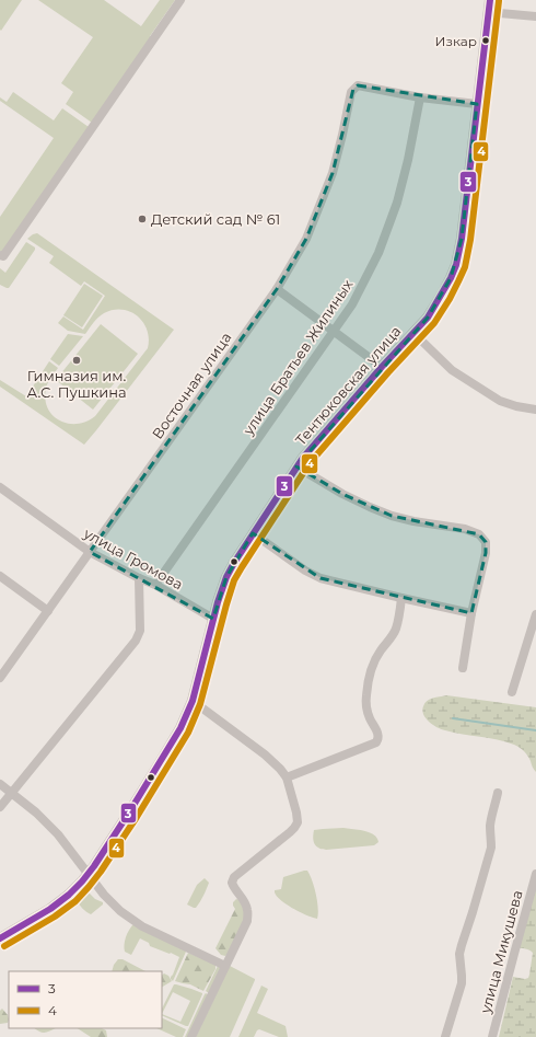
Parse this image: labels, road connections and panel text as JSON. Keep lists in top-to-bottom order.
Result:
{
  "streets": {
    "street": [
      "улица Братьев Жилиных",
      "Восточная улица",
      "Тентюковская улица",
      "улица Громова",
      "улица Микушева"
    ]
  },
  "crossings": [
    ["улица Братьев Жилиных", "Восточная улица"],
    ["улица Братьев Жилиных", "улица Громова"],
    ["Восточная улица", "улица Громова"],
    ["Тентюковская улица", "улица Громова"]
  ],
  "places": ["Изкар", "Детский сад № 61", "Гимназия им. А.С. Пушкина"],
  "lines": ["transit line 3", "transit line 4"],
  "legend": ["3", "4"]
}
